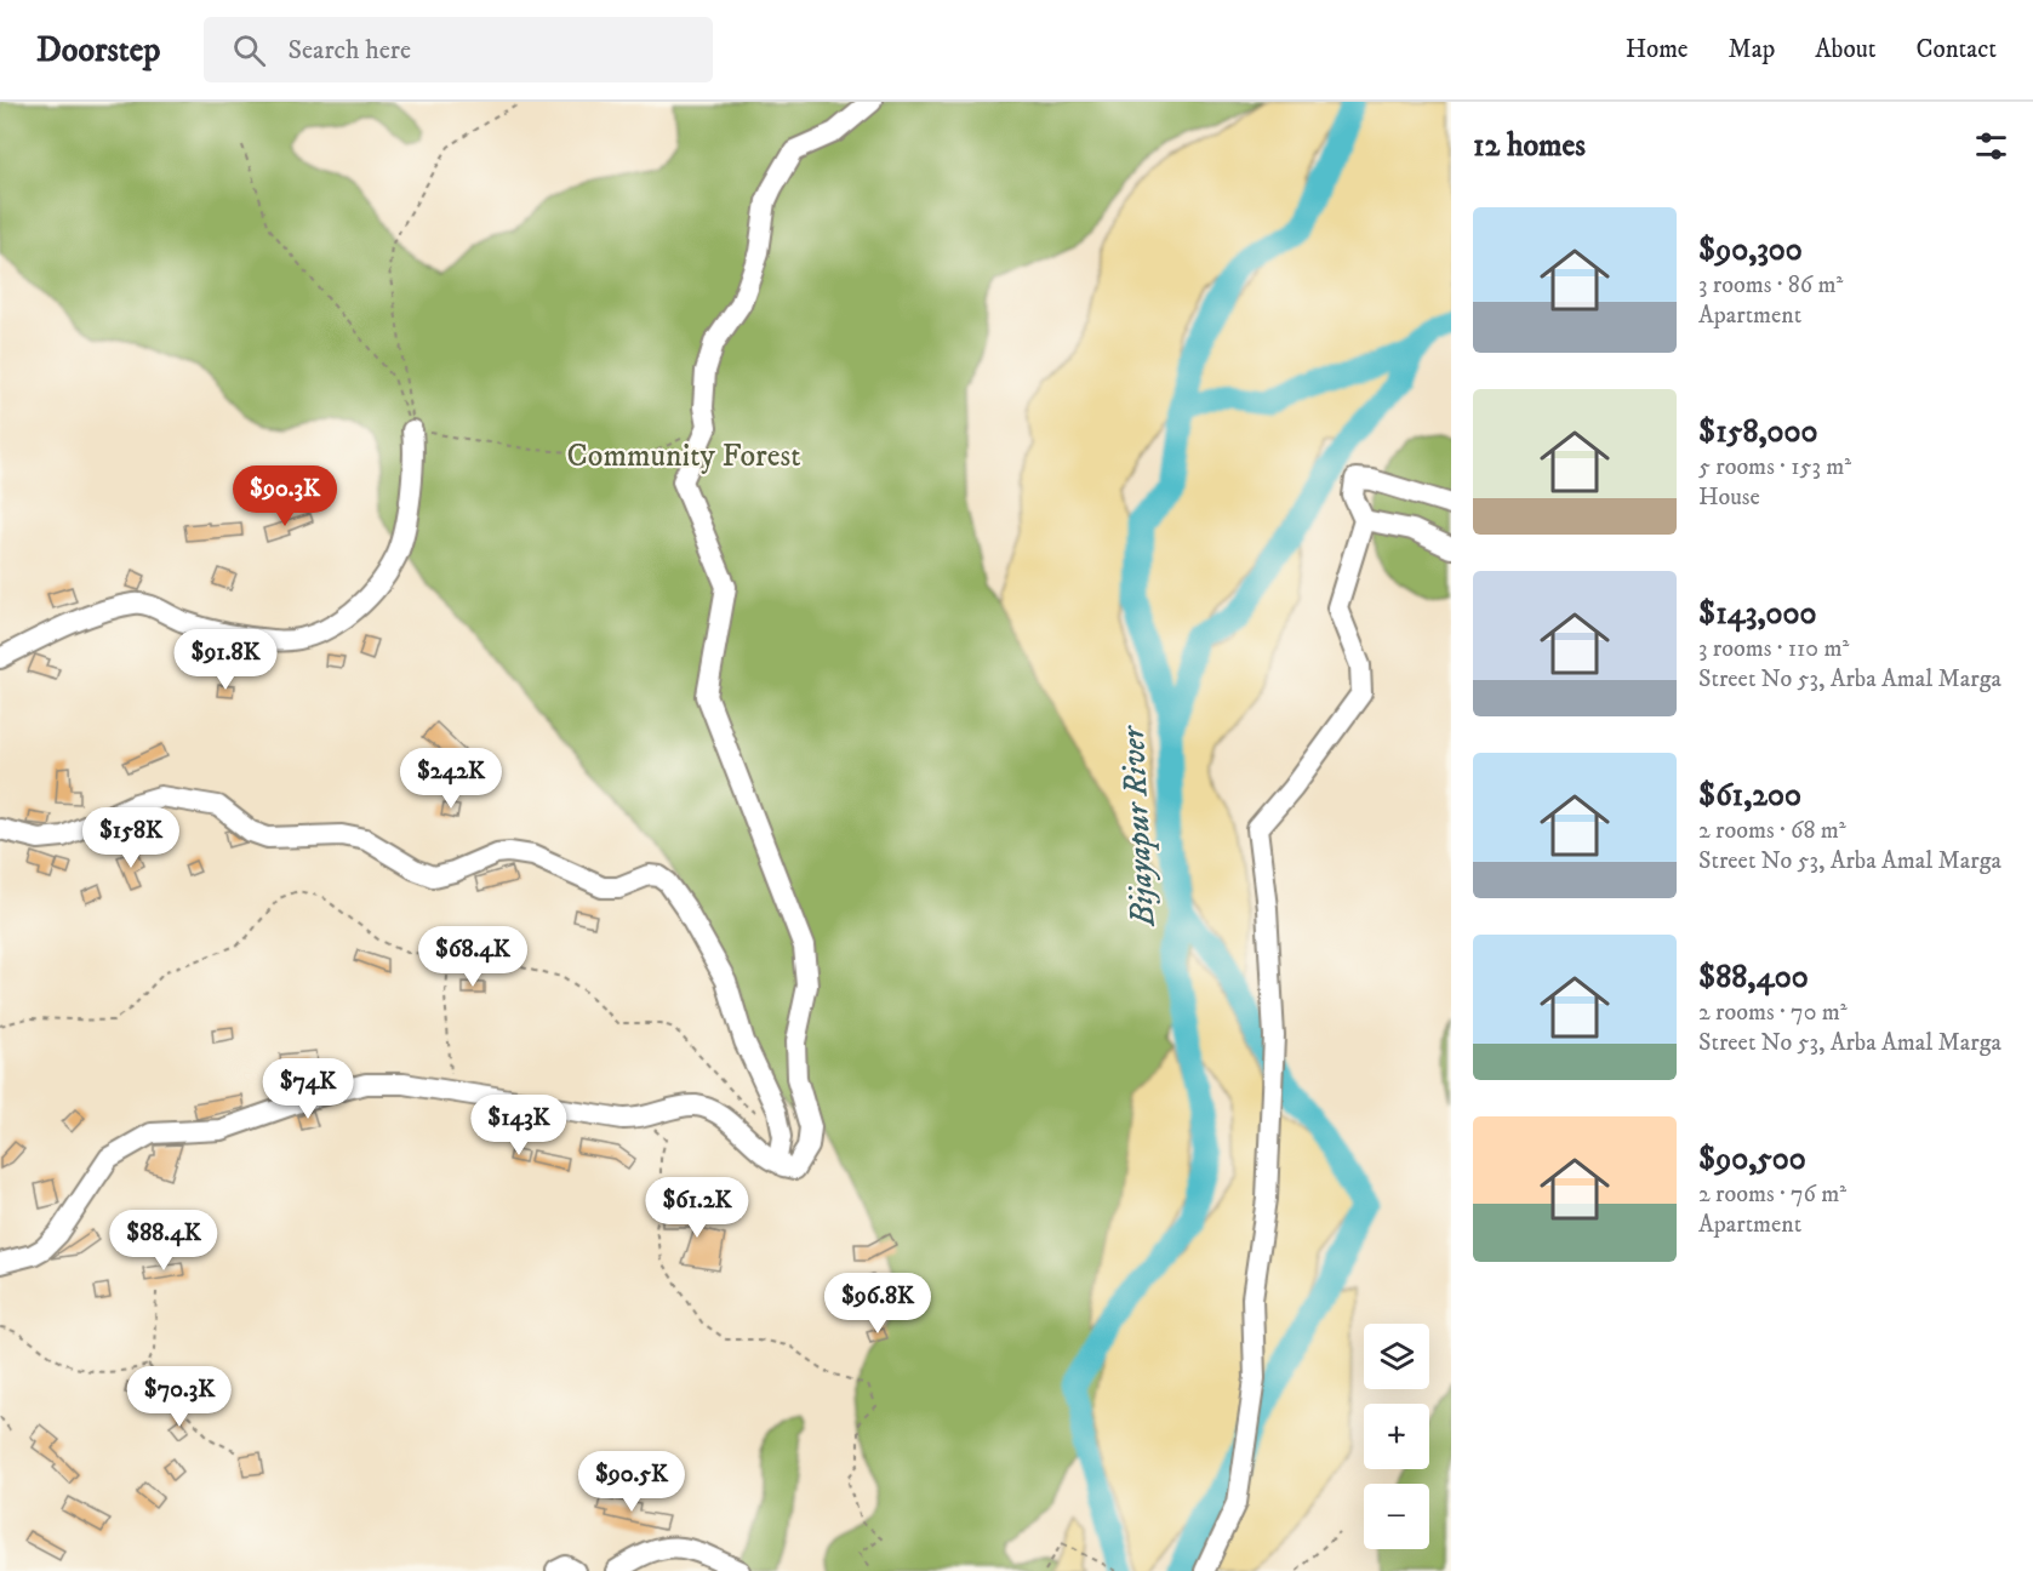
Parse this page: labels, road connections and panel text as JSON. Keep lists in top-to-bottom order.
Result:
{
  "water": ["Bijayapur River"],
  "parks": ["Community Forest"],
  "page": {
    "header": "Doorstep",
    "search": "Search here",
    "nav": [
      "Home",
      "Map",
      "About",
      "Contact"
    ],
    "heading": "12 homes",
    "list": [
      {
        "name": "$90,300",
        "note": "3 rooms · 86 m² · Apartment"
      },
      {
        "name": "$158,000",
        "note": "5 rooms · 153 m² · House"
      },
      {
        "name": "$143,000",
        "note": "3 rooms · 110 m² · Street No 53, Arba Amal Marga"
      },
      {
        "name": "$61,200",
        "note": "2 rooms · 68 m² · Street No 53, Arba Amal Marga"
      },
      {
        "name": "$88,400",
        "note": "2 rooms · 70 m² · Street No 53, Arba Amal Marga"
      },
      {
        "name": "$90,500",
        "note": "2 rooms · 76 m² · Apartment"
      }
    ],
    "price": [
      "$90.3K",
      "$91.8K",
      "$242K",
      "$158K",
      "$68.4K",
      "$74K",
      "$143K",
      "$61.2K",
      "$88.4K",
      "$96.8K",
      "$70.3K",
      "$90.5K"
    ],
    "map_buttons": ["+", "−"]
  }
}
